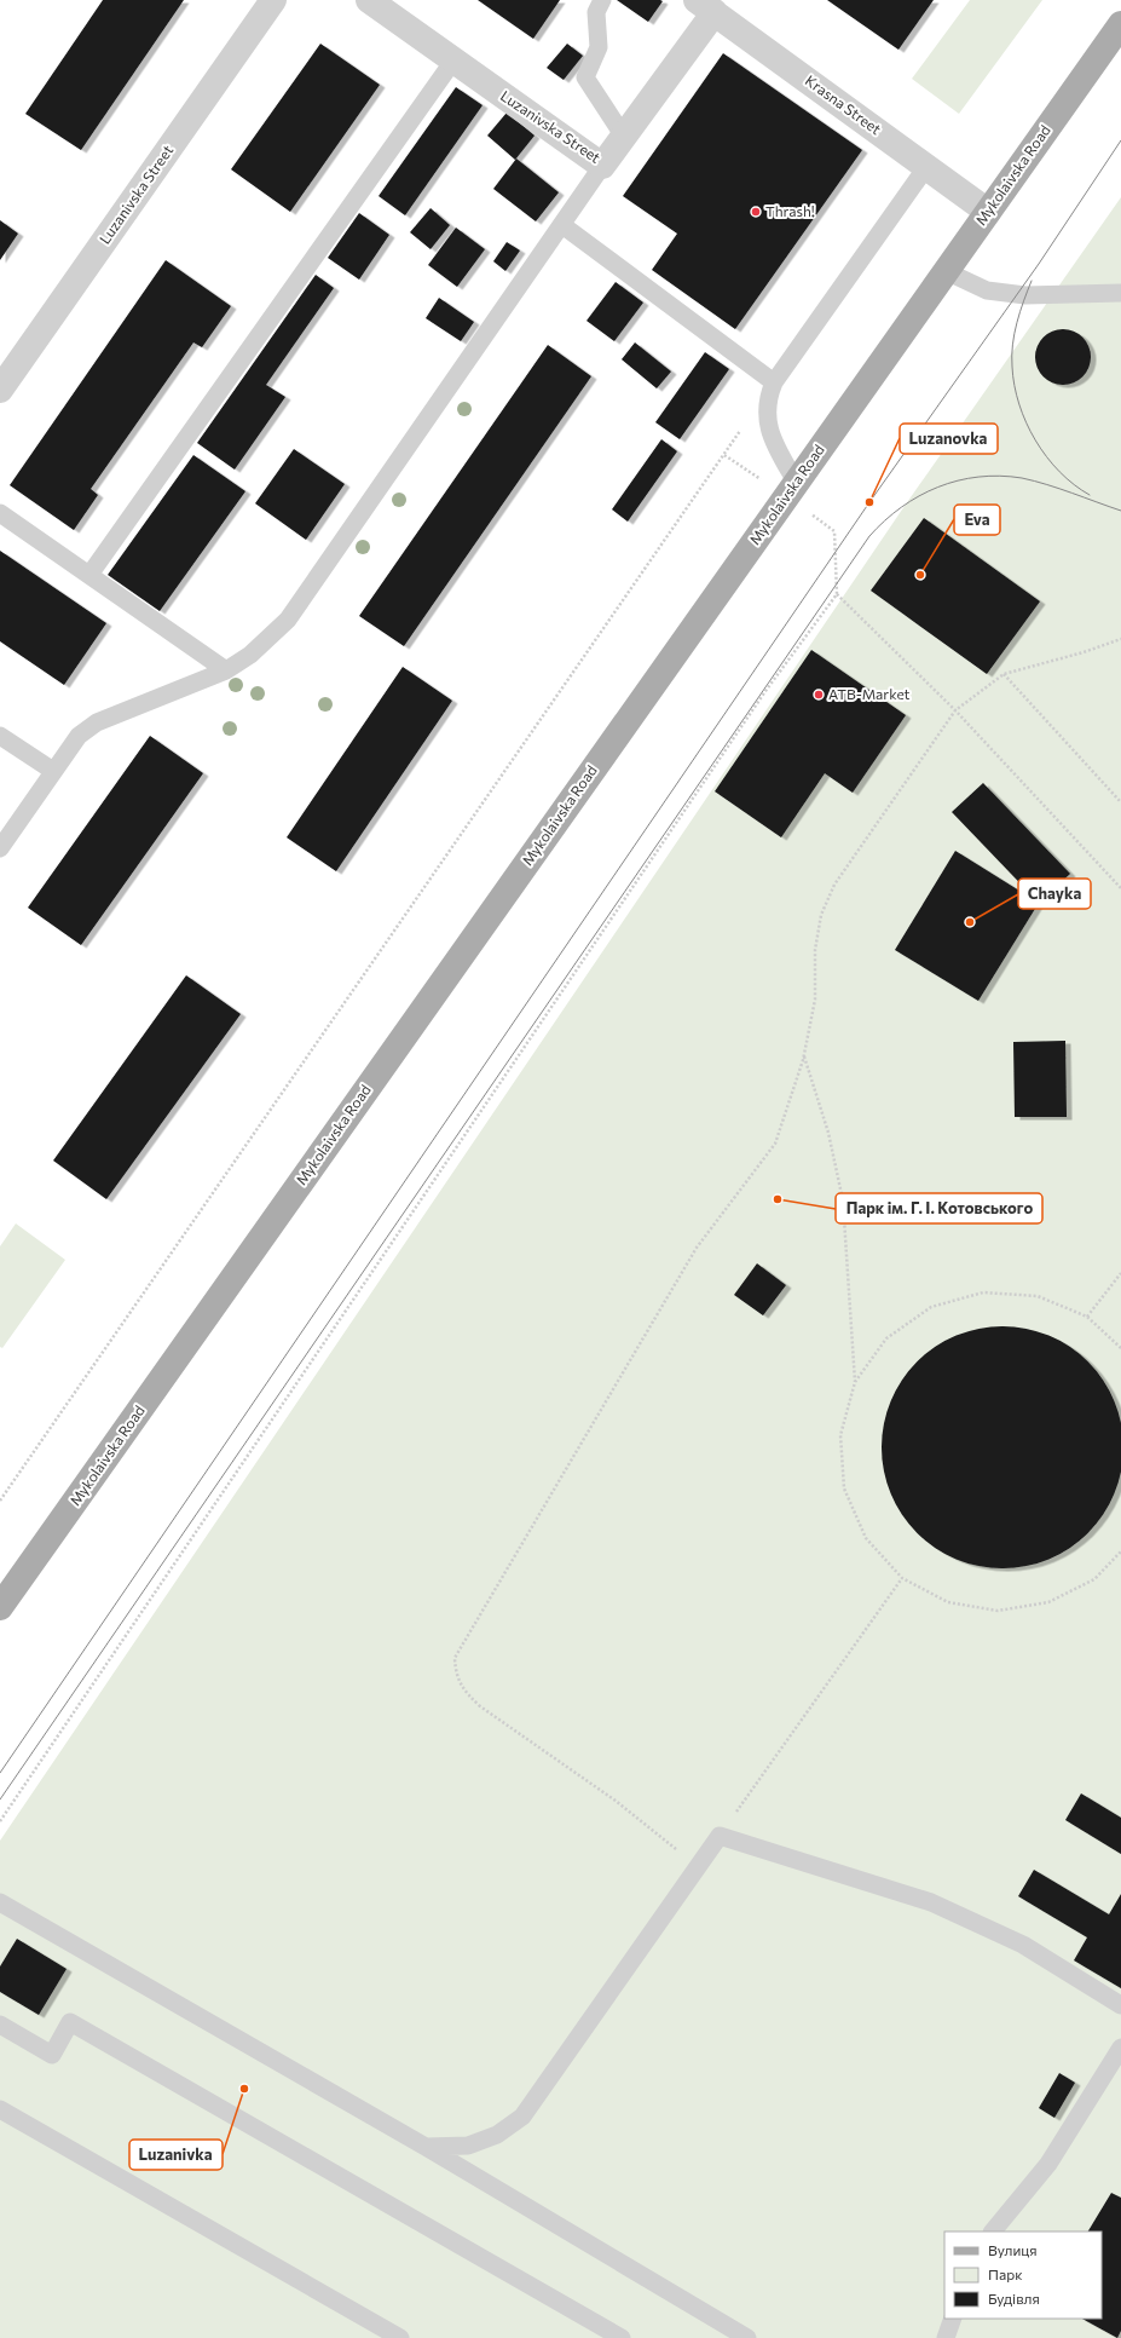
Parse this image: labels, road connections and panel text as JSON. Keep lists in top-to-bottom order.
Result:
{
  "streets": {
    "main road": ["Mykolaivska Road"],
    "street": ["Krasna Street", "Luzanivska Street"]
  },
  "crossings": [
    ["Krasna Street", "Luzanivska Street"],
    ["Krasna Street", "Mykolaivska Road"]
  ],
  "places": [
    "Thrash!",
    "Luzanovka",
    "Eva",
    "ATB-Market",
    "Chayka",
    "Парк ім. Г. І. Котовського",
    "Luzanivka"
  ],
  "legend": ["Вулиця", "Парк", "Будівля"]
}
